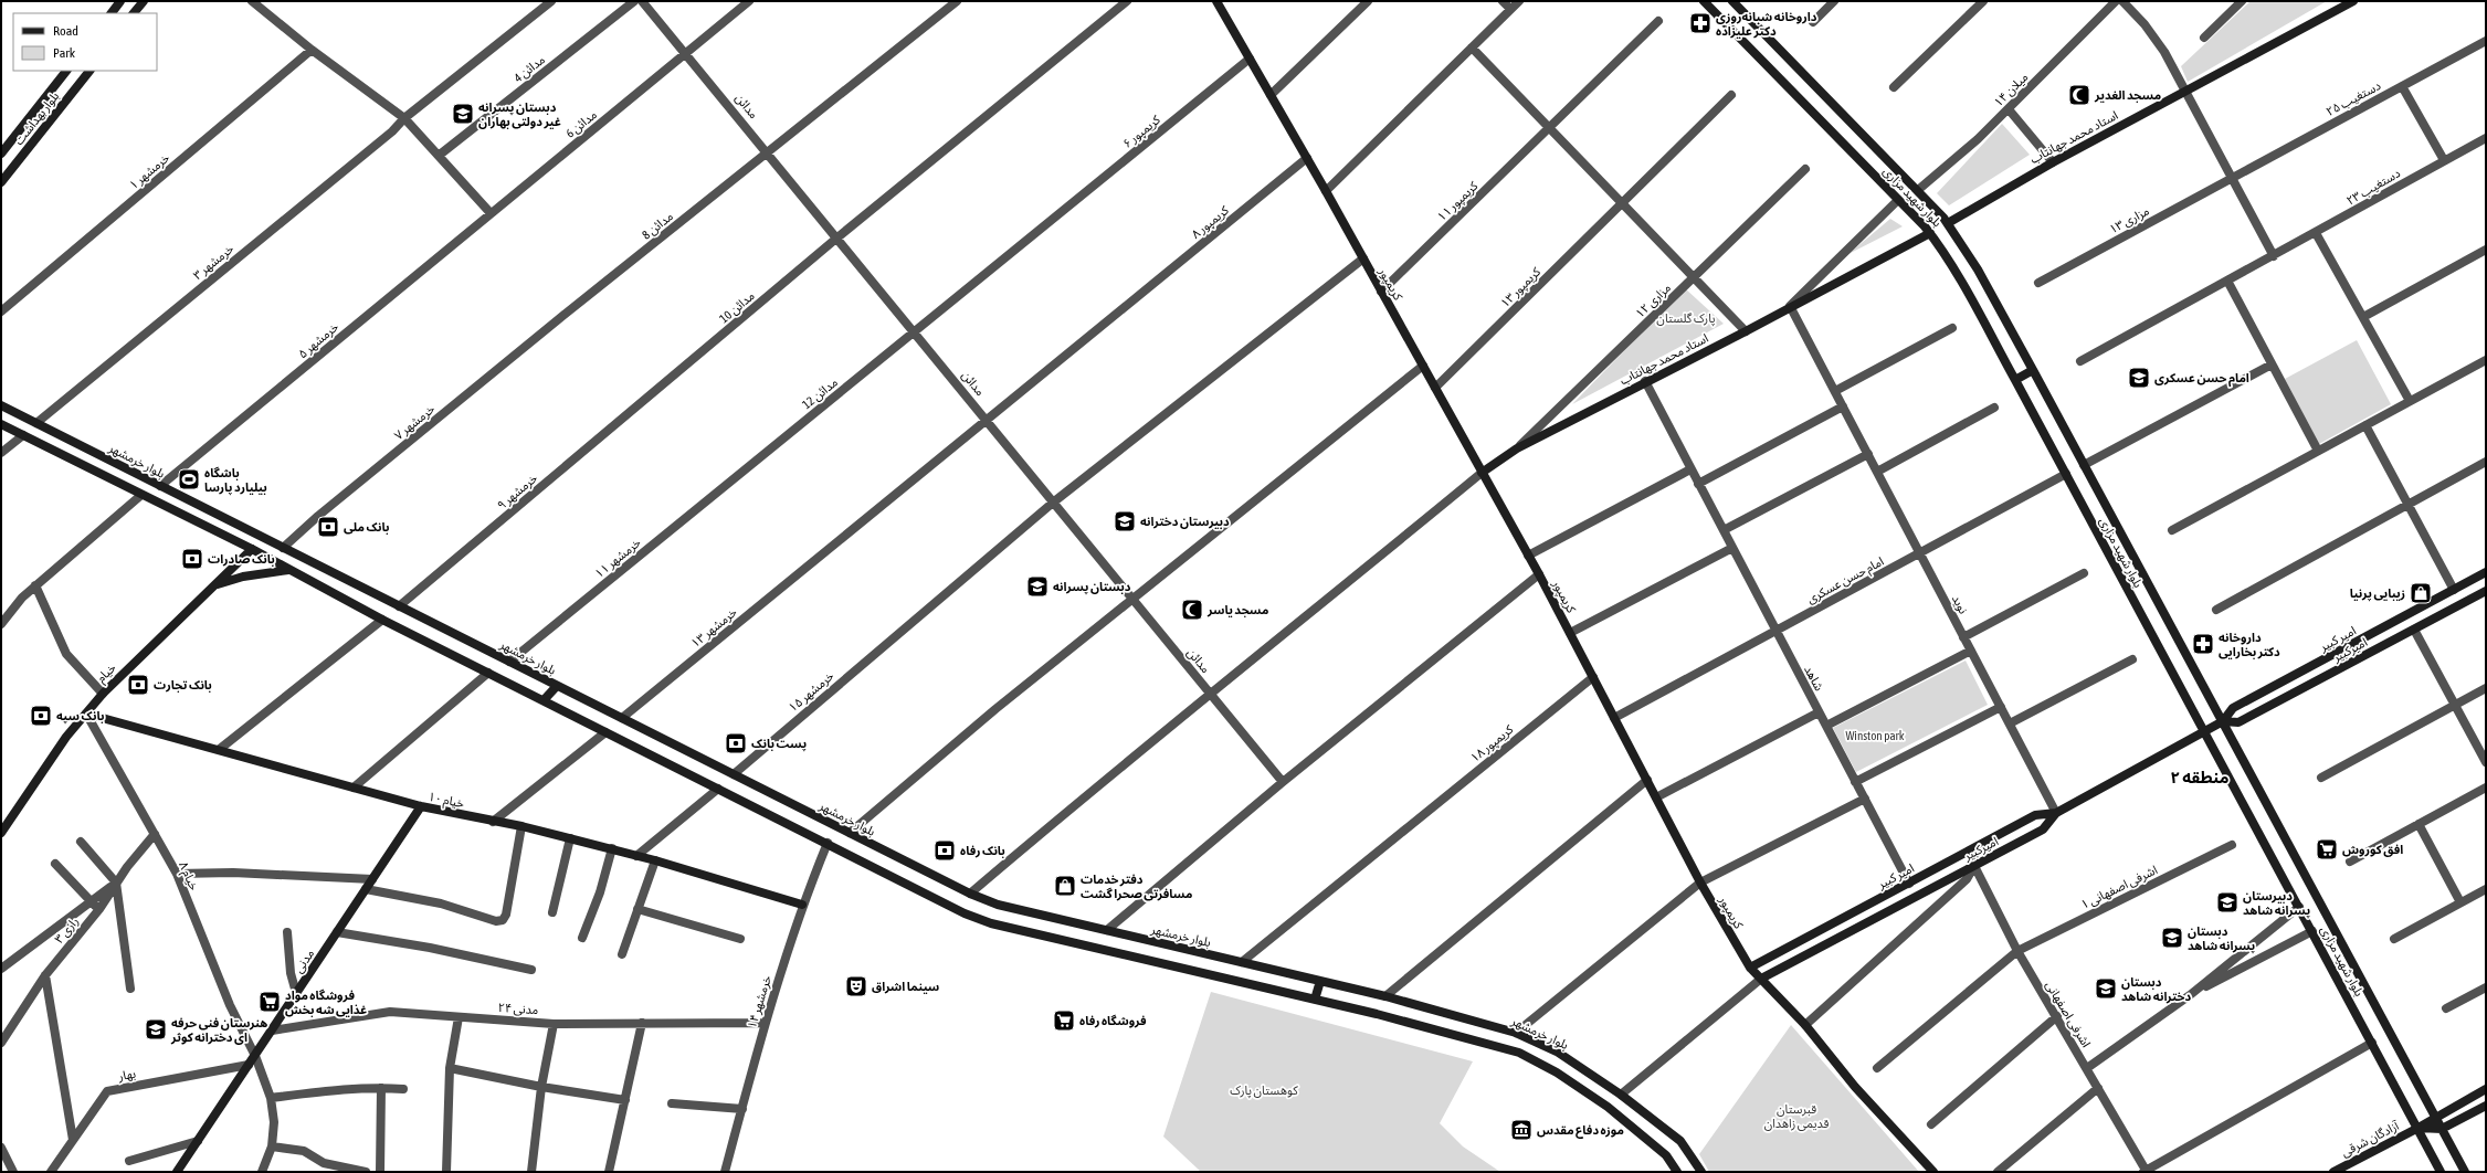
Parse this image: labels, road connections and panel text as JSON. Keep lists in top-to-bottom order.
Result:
{
  "streets": {
    "main road": [
      "بلوار بهداشت",
      "استاد محمد جهانتاب",
      "بلوار شهید مزاری",
      "کریمپور",
      "بلوار خرمشهر",
      "امیر کبیر",
      "امیرکبیر",
      "خیام",
      "خیام ۱۰",
      "مدنی",
      "آزادگان شرقی"
    ],
    "street": [
      "مدائن 4",
      "میلان ۱۴",
      "دستغیب ۲۵",
      "مدائن",
      "مدائن 6",
      "کریمپور ۶",
      "خرمشهر ۱",
      "دستغیب ۲۳",
      "کریمپور ۱۱",
      "مزاری ۱۳",
      "کریمپور ۸",
      "مدائن 8",
      "خرمشهر ۳",
      "کریمپور ۱۳",
      "مزاری ۱۲",
      "مدائن 10",
      "خرمشهر ۵",
      "مدائن 12",
      "خرمشهر ۷",
      "خرمشهر ۹",
      "خرمشهر ۱۱",
      "امام حسن عسکری",
      "نوید",
      "خرمشهر ۱۳",
      "شاهد",
      "خرمشهر ۱۵",
      "کریمپور ۱۸",
      "خیام ۸",
      "اشرفی اصفهانی ۱",
      "رازی ۳",
      "خرمشهر ۱۴",
      "مدنی ۲۴",
      "اشرفی اصفهانی",
      "بهار"
    ]
  },
  "crossings": [
    ["میلان ۱۴", "بلوار شهید مزاری"],
    ["دستغیب ۲۵", "مزاری ۱۳"],
    ["مدائن", "مدائن 6"],
    ["مدائن", "کریمپور ۶"],
    ["مدائن", "کریمپور ۸"],
    ["مدائن", "مدائن 8"],
    ["مدائن", "مدائن 10"],
    ["مدائن", "مدائن 12"],
    ["مدائن", "خرمشهر ۱۳"],
    ["مدائن", "خرمشهر ۱۵"],
    ["مدائن 6", "خرمشهر ۵"],
    ["کریمپور ۶", "کریمپور"],
    ["کریمپور ۶", "مدائن 12"],
    ["استاد محمد جهانتاب", "بلوار شهید مزاری"],
    ["استاد محمد جهانتاب", "کریمپور"],
    ["استاد محمد جهانتاب", "مزاری ۱۲"],
    ["استاد محمد جهانتاب", "نوید"],
    ["استاد محمد جهانتاب", "شاهد"],
    ["بلوار شهید مزاری", "امام حسن عسکری"],
    ["بلوار شهید مزاری", "امیر کبیر"],
    ["بلوار شهید مزاری", "امیرکبیر"],
    ["بلوار شهید مزاری", "آزادگان شرقی"],
    ["کریمپور ۱۱", "کریمپور"],
    ["کریمپور ۸", "کریمپور"],
    ["کریمپور ۸", "خرمشهر ۱۳"],
    ["مدائن 8", "خرمشهر ۷"],
    ["خرمشهر ۳", "بلوار خرمشهر"],
    ["کریمپور", "کریمپور ۱۳"],
    ["کریمپور", "امام حسن عسکری"],
    ["کریمپور", "امیر کبیر"],
    ["کریمپور", "امیرکبیر"],
    ["کریمپور", "خرمشهر ۱۵"],
    ["کریمپور", "کریمپور ۱۸"],
    ["مدائن 10", "خرمشهر ۹"],
    ["خرمشهر ۵", "بلوار خرمشهر"],
    ["مدائن 12", "خرمشهر ۱۱"],
    ["خرمشهر ۷", "بلوار خرمشهر"],
    ["بلوار خرمشهر", "خرمشهر ۹"],
    ["بلوار خرمشهر", "خرمشهر ۱۱"],
    ["بلوار خرمشهر", "خرمشهر ۱۳"],
    ["بلوار خرمشهر", "خرمشهر ۱۵"],
    ["بلوار خرمشهر", "کریمپور ۱۸"],
    ["امام حسن عسکری", "نوید"],
    ["امام حسن عسکری", "شاهد"],
    ["نوید", "امیر کبیر"],
    ["نوید", "امیرکبیر"],
    ["امیر کبیر", "امیرکبیر"],
    ["امیر کبیر", "شاهد"],
    ["امیرکبیر", "اشرفی اصفهانی"],
    ["خیام", "خیام ۱۰"],
    ["خیام", "خیام ۸"],
    ["خیام ۱۰", "خیام ۸"],
    ["خیام ۱۰", "مدنی"],
    ["خیام ۱۰", "خرمشهر ۱۴"],
    ["خیام ۸", "رازی ۳"],
    ["خیام ۸", "مدنی"],
    ["اشرفی اصفهانی ۱", "اشرفی اصفهانی"],
    ["مدنی", "مدنی ۲۴"],
    ["مدنی", "بهار"],
    ["خرمشهر ۱۴", "مدنی ۲۴"]
  ],
  "districts": ["منطقه ۲"],
  "parks": [
    "پارک گلستان",
    "Winston park",
    "کوهستان پارک",
    "قبرستان قدیمی زاهدان"
  ],
  "places": {
    "pharmacy": ["داروخانه شبانه‌روزی دکتر علیزاده", "داروخانه دکتر بخارایی"],
    "mosque": ["مسجد الغدیر", "مسجد یاسر"],
    "school or university": [
      "دبستان پسرانه غیر دولتی بهاران",
      "امام حسن عسکری",
      "دبیرستان دخترانه",
      "دبستان پسرانه",
      "دبیرستان پسرانه شاهد",
      "دبستان پسرانه شاهد",
      "دبستان دخترانه شاهد",
      "هنرستان فنی حرفه ای دخترانه کوثر"
    ],
    "sports": ["باشگاه بیلیارد پارسا"],
    "bank": [
      "بانک ملی",
      "بانک صادرات",
      "بانک تجارت",
      "بانک سپه",
      "پست بانک",
      "بانک رفاه"
    ],
    "shop": ["زیبایی پرنیا", "دفتر خدمات مسافرتی صحرا گشت"],
    "supermarket": ["افق کوروش", "فروشگاه مواد غذایی شه بخش", "فروشگاه رفاه"],
    "theatre": ["سینما اشراق"],
    "museum": ["موزه دفاع مقدس"]
  },
  "legend": ["Road", "Park"]
}
